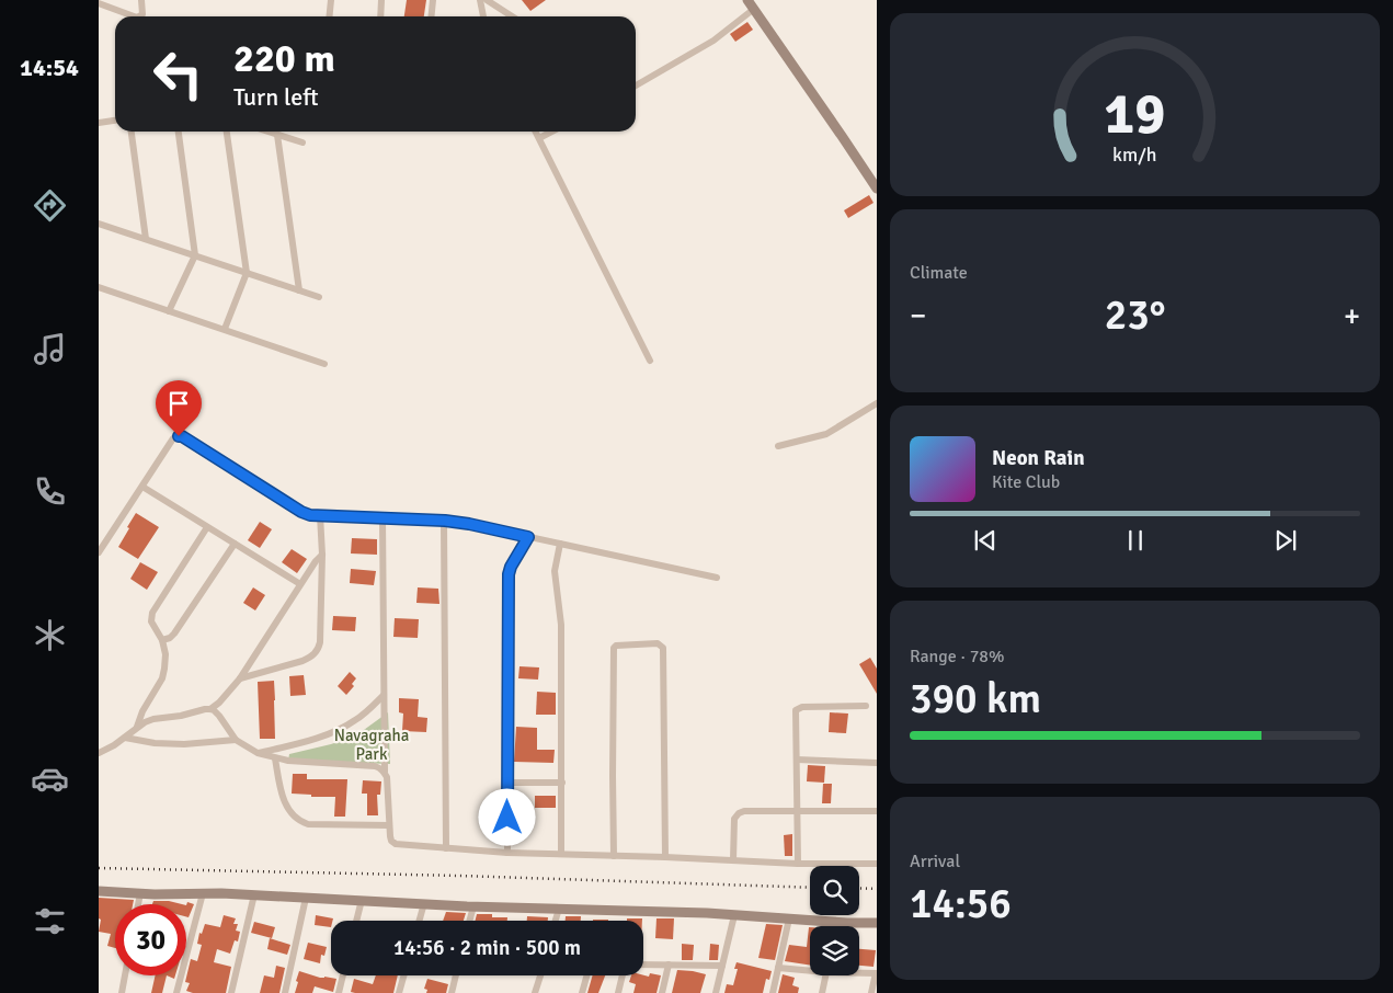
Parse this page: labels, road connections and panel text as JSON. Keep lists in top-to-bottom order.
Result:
{
  "parks": ["Navagraha Park"],
  "page": {
    "tabs": "14:54",
    "turn": ["220 m", "Turn left"],
    "tile": [
      "Climate",
      ["Range · 78%", "390 km"],
      ["Arrival", "14:56"]
    ],
    "heat": ["−", "23°", "+"],
    "song": ["Neon Rain", "Kite Club"],
    "limit": "30",
    "trip": "14:56 · 2 min · 500 m",
    "gauge": ["19", "km/h"]
  }
}
